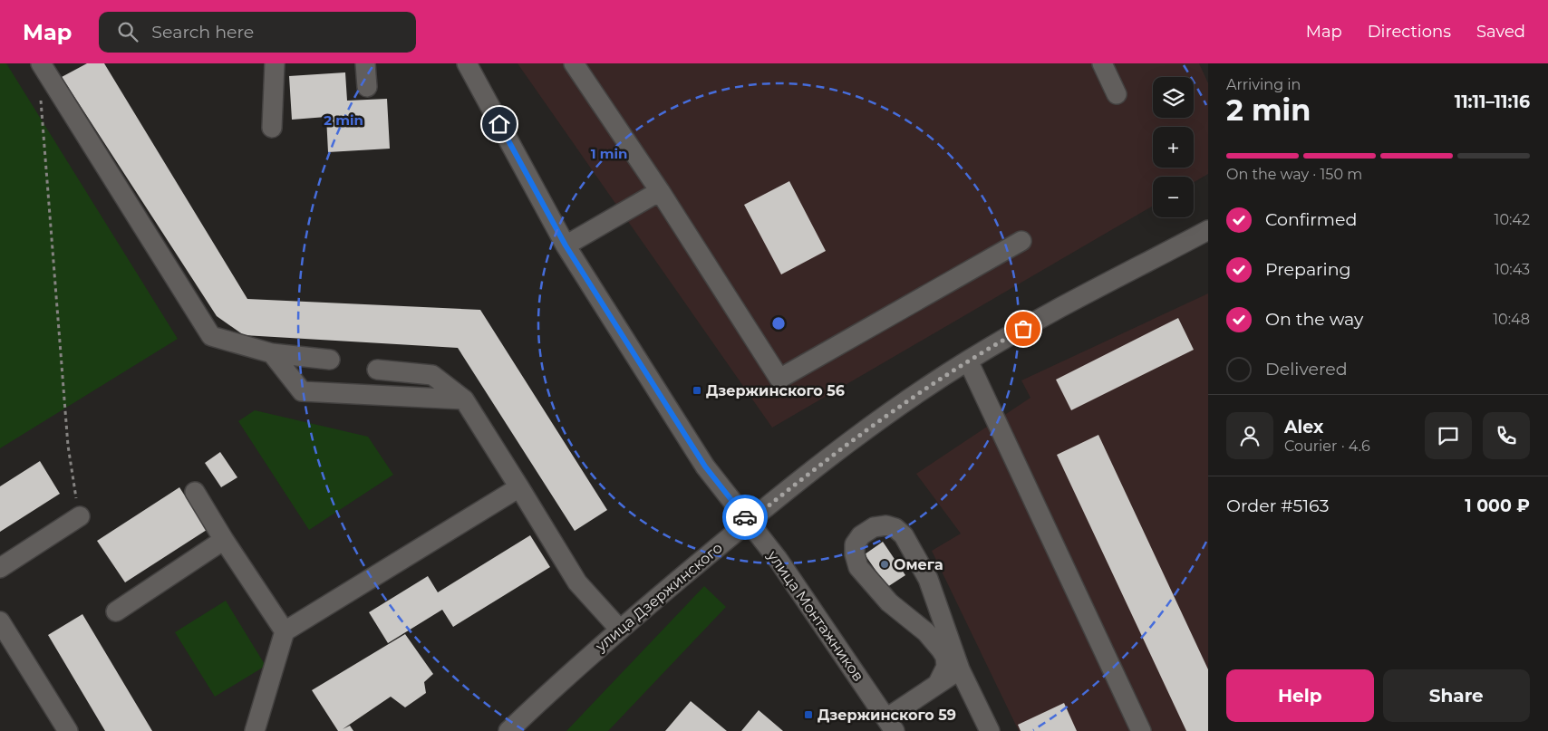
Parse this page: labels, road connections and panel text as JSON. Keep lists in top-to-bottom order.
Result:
{
  "streets": {
    "street": ["улица Дзержинского", "улица Монтажников"]
  },
  "crossings": [
    ["улица Дзержинского", "улица Монтажников"]
  ],
  "places": {
    "transit": ["Дзержинского 56", "Дзержинского 59"],
    "other": ["Омега"]
  },
  "page": {
    "header": "Map",
    "search": "Search here",
    "nav": ["Map", "Directions", "Saved"],
    "heading": ["2 min", "Arriving in", "11:11–11:16"],
    "panel": [
      "Alex",
      "Courier · 4.6",
      "Order #5163",
      "1 000 ₽"
    ],
    "map_buttons": ["+", "−"],
    "bar": "On the way · 150 m",
    "list": [
      ["Confirmed", "10:42"],
      ["Preparing", "10:43"],
      ["On the way", "10:48"],
      "Delivered"
    ],
    "buttons": ["Help", "Share"]
  },
  "rings": ["2 min", "1 min"]
}
